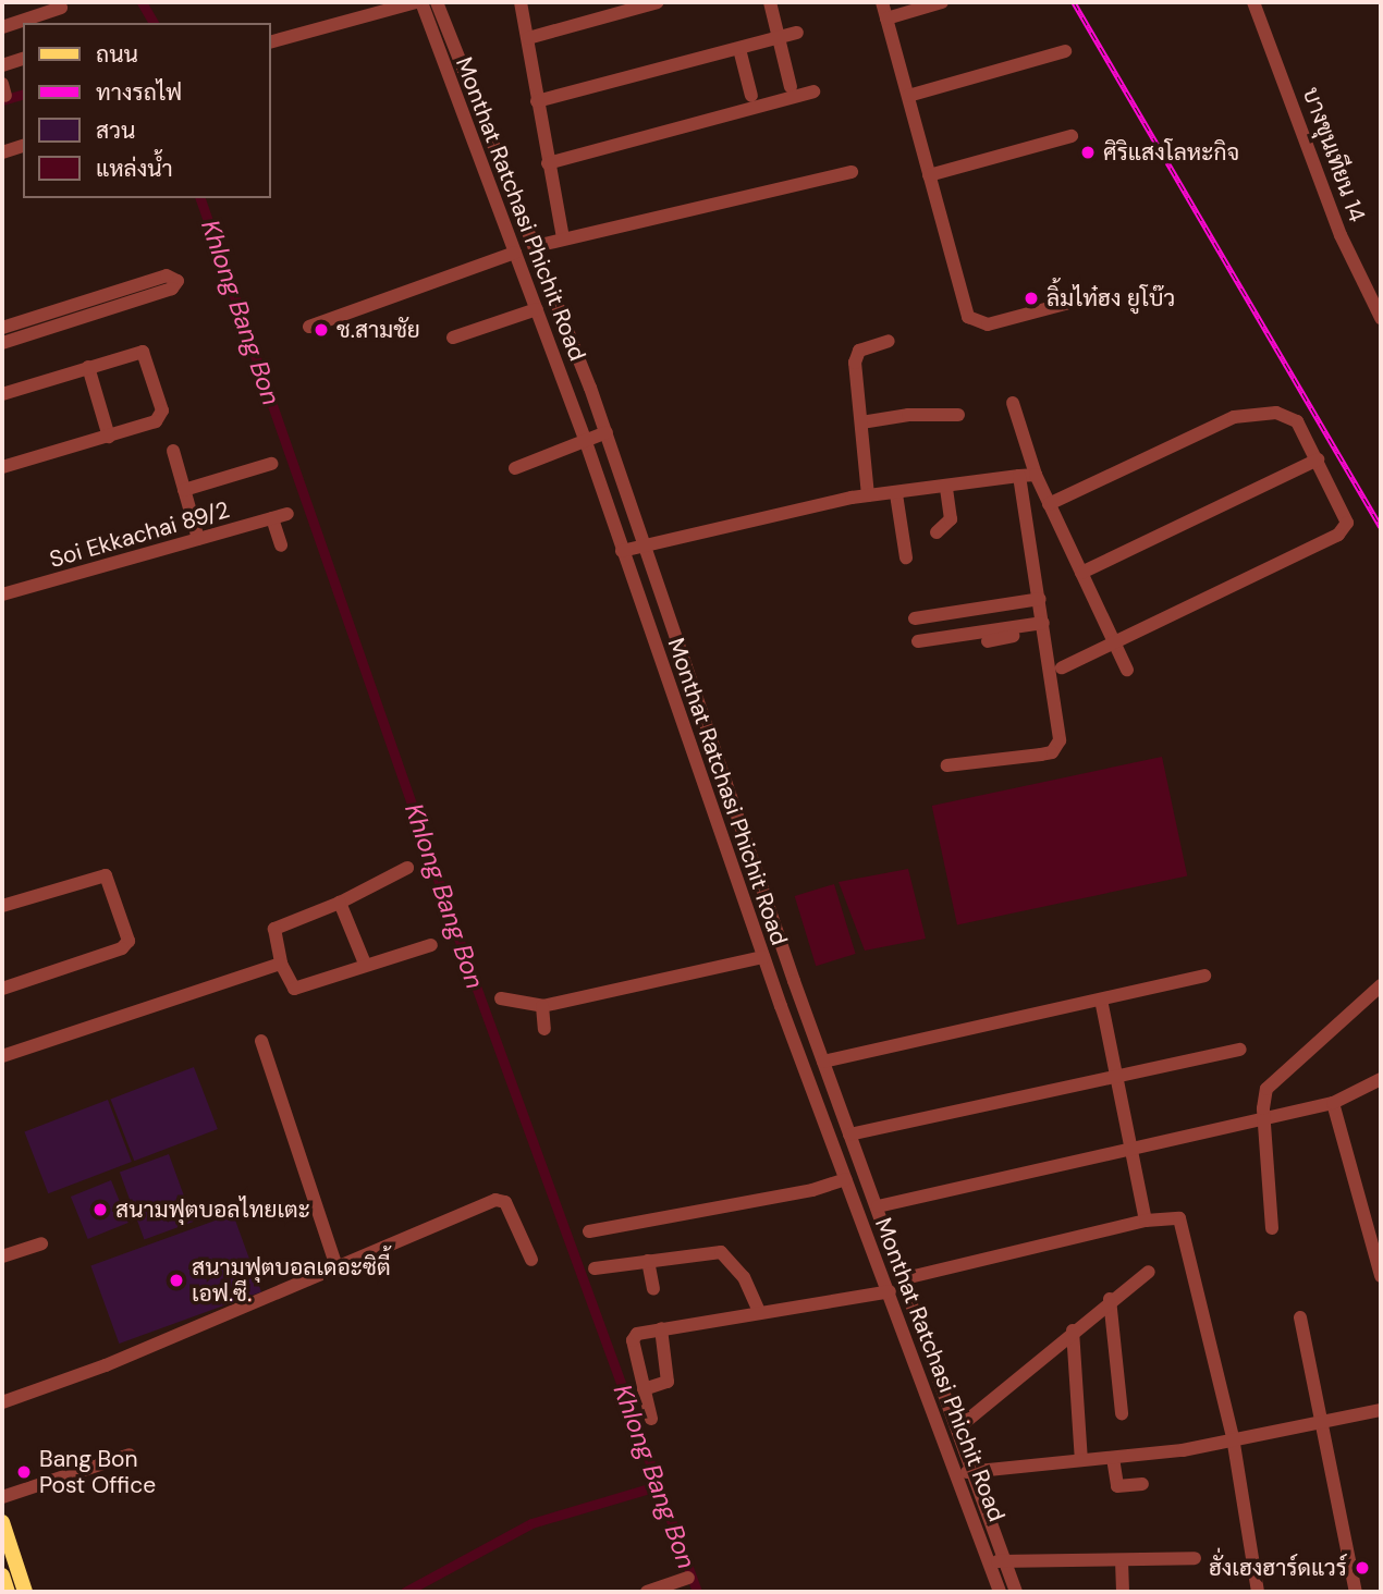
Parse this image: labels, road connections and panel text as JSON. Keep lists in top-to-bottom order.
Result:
{
  "streets": {
    "street": ["บางขุนเทียน 14", "Monthat Ratchasi Phichit Road", "Soi Ekkachai 89/2"]
  },
  "water": ["Khlong Bang Bon"],
  "places": [
    "ศิริแสงโลหะกิจ",
    "ลิ้มไท๋ฮง ยูโบ๊ว",
    "ช.สามชัย",
    "สนามฟุตบอลไทยเตะ",
    "สนามฟุตบอลเดอะซิตี้ เอฟ.ซี.",
    "Bang Bon Post Office",
    "ฮั่งเฮงฮาร์ดแวร์"
  ],
  "legend": [
    "ถนน",
    "ทางรถไฟ",
    "สวน",
    "แหล่งน้ำ"
  ]
}
